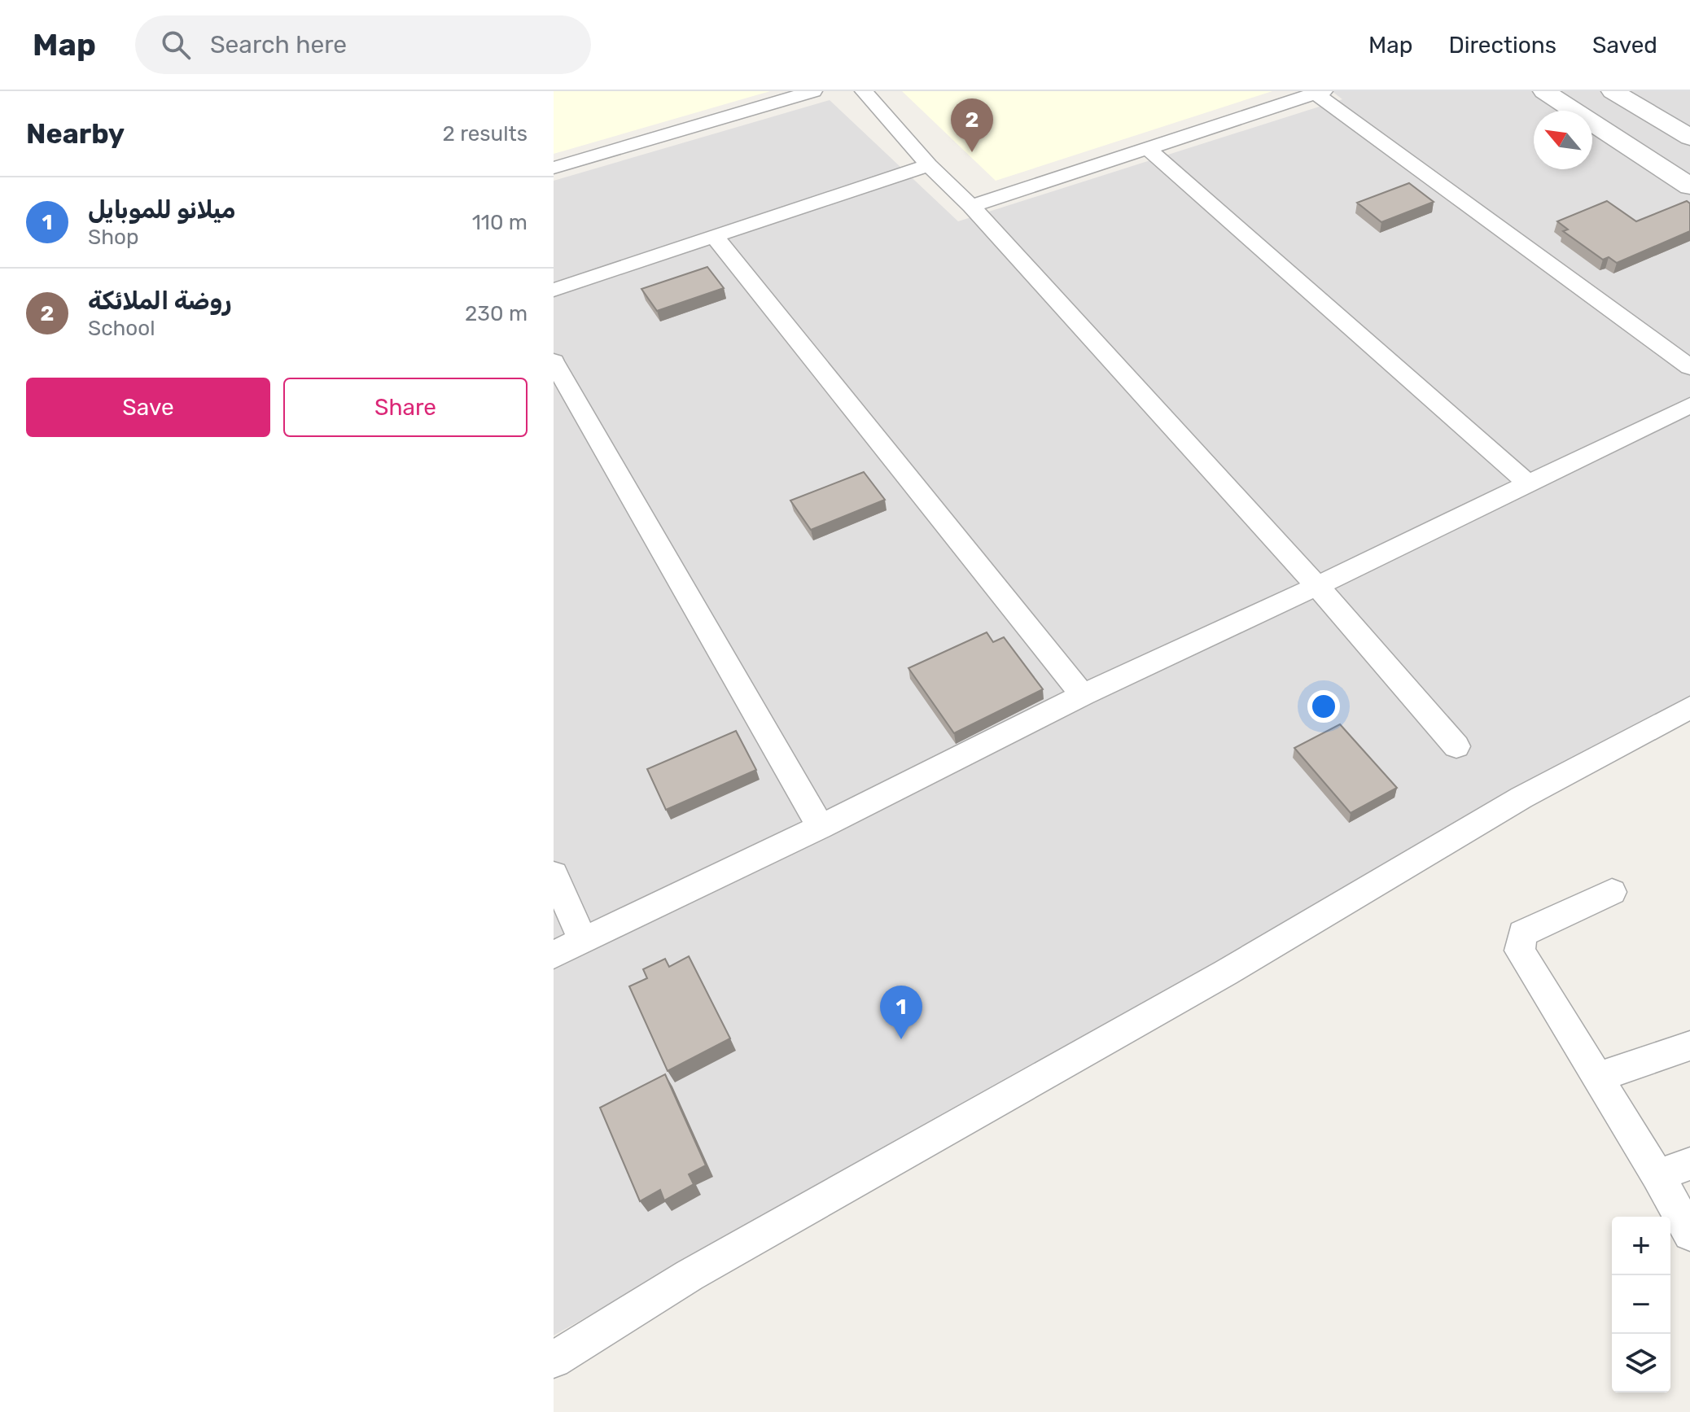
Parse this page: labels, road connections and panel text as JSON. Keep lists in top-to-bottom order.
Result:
{
  "north": "top left",
  "page": {
    "header": "Map",
    "search": "Search here",
    "nav": ["Map", "Directions", "Saved"],
    "heading": ["Nearby", "2 results"],
    "pins": ["2", "1"],
    "list": [
      {
        "mark": "1",
        "name": "ميلانو للموبايل",
        "note": "Shop",
        "value": "110 m"
      },
      {
        "mark": "2",
        "name": "روضة الملائكة",
        "note": "School",
        "value": "230 m"
      }
    ],
    "buttons": ["Save", "Share"],
    "map_buttons": ["+", "−"]
  }
}
